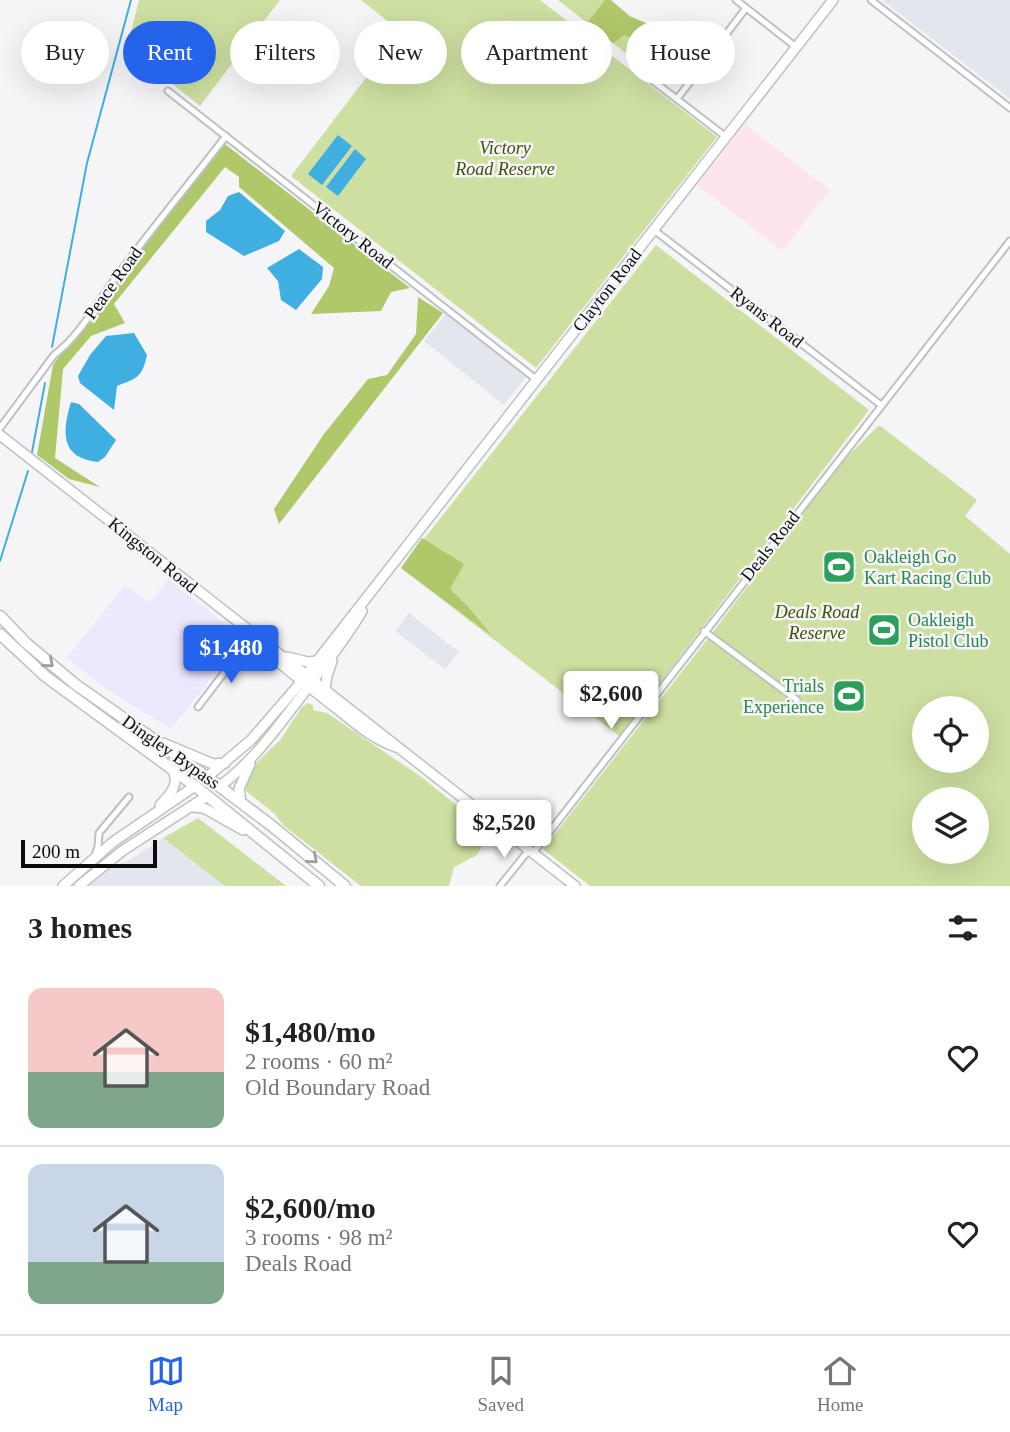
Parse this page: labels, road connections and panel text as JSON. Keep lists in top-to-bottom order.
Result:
{
  "streets": {
    "highway": ["Dingley Bypass"],
    "main road": ["Clayton Road", "Kingston Road"],
    "street": [
      "Victory Road",
      "Peace Road",
      "Ryans Road",
      "Deals Road"
    ]
  },
  "crossings": [
    ["Victory Road", "Peace Road"],
    ["Victory Road", "Clayton Road"],
    ["Clayton Road", "Ryans Road"],
    ["Clayton Road", "Kingston Road"],
    ["Ryans Road", "Deals Road"]
  ],
  "parks": ["Victory Road Reserve", "Deals Road Reserve"],
  "places": {
    "sports": ["Oakleigh Go Kart Racing Club", "Oakleigh Pistol Club", "Trials Experience"]
  },
  "scale_bar": "200 m",
  "page": {
    "chip": [
      "Buy",
      "Rent",
      "Filters",
      "New",
      "Apartment",
      "House"
    ],
    "price": ["$1,480", "$2,600", "$2,520"],
    "scale": "200 m",
    "heading": "3 homes",
    "list": [
      {
        "name": "$1,480/mo",
        "note": "2 rooms · 60 m² · Old Boundary Road"
      },
      {
        "name": "$2,600/mo",
        "note": "3 rooms · 98 m² · Deals Road"
      }
    ],
    "tabs": ["Map", "Saved", "Home"]
  }
}
